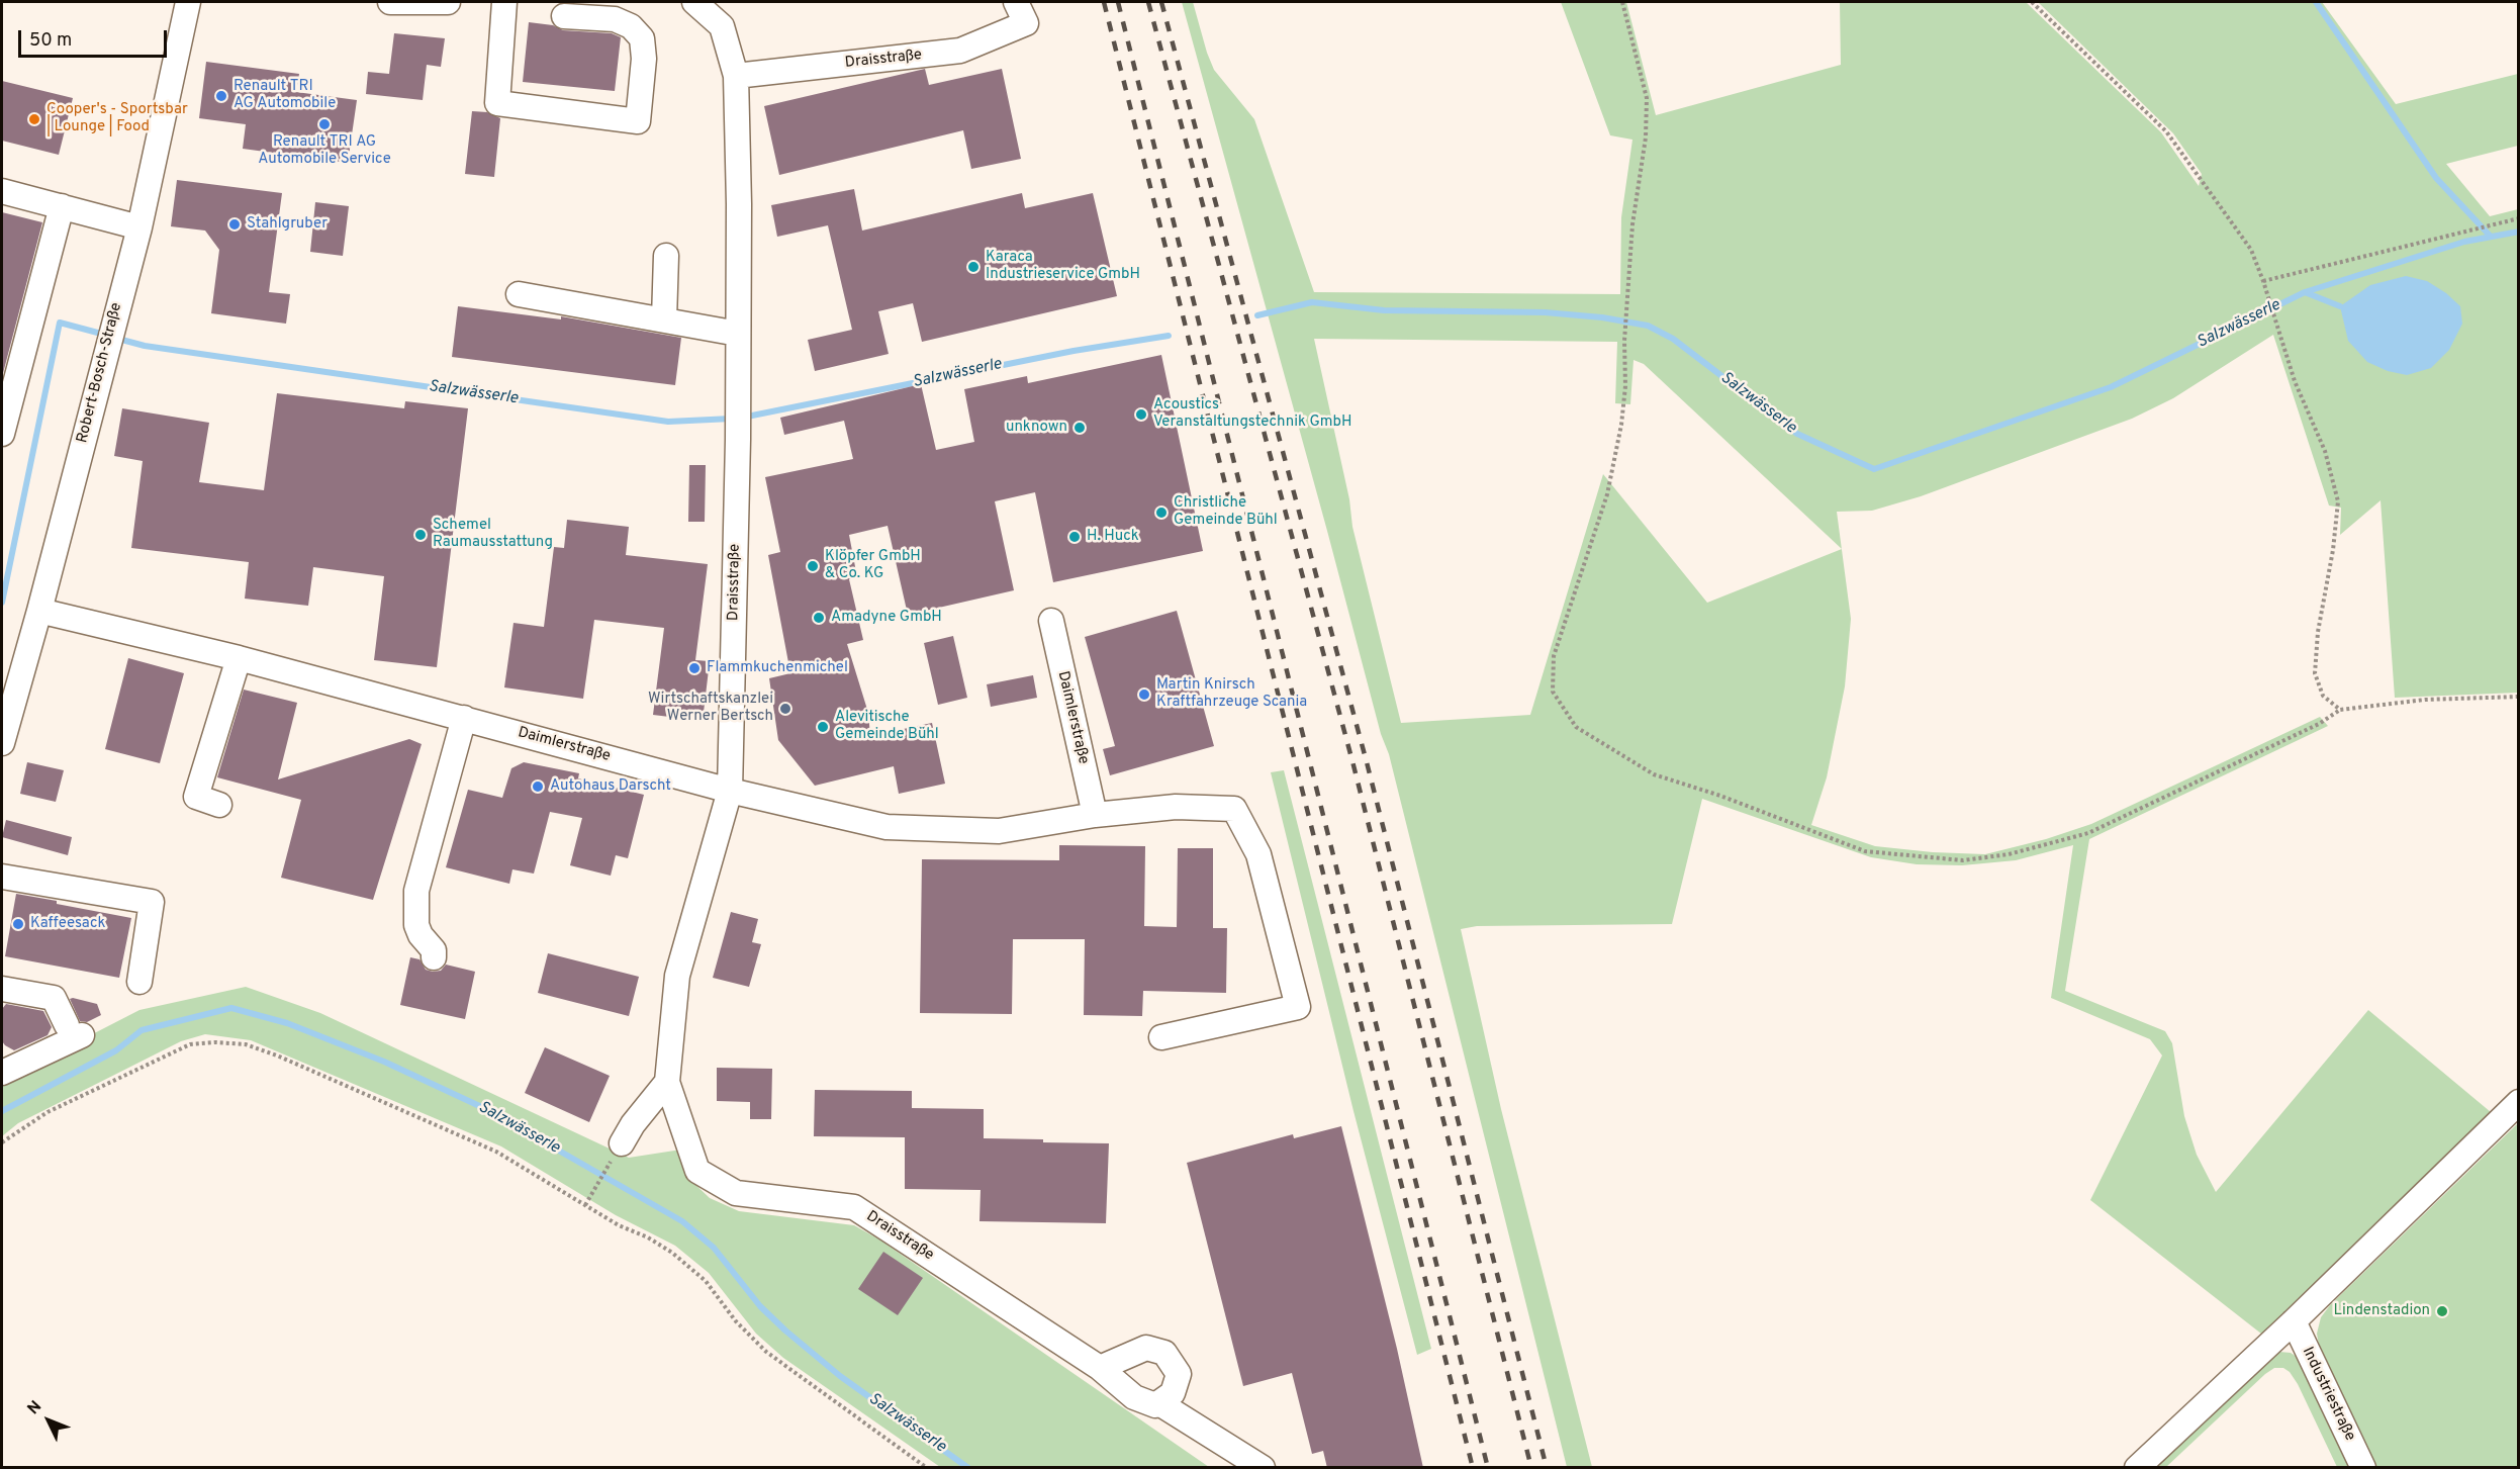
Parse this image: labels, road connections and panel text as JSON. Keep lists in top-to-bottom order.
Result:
{
  "streets": {
    "street": [
      "Draisstraße",
      "Robert-Bosch-Straße",
      "Daimlerstraße",
      "Industriestraße"
    ]
  },
  "crossings": [
    ["Draisstraße", "Daimlerstraße"],
    ["Robert-Bosch-Straße", "Daimlerstraße"]
  ],
  "water": ["Salzwässerle"],
  "places": [
    "Renault TRI AG Automobile",
    "Cooper's - Sportsbar | Lounge | Food",
    "Renault TRI AG Automobile Service",
    "Stahlgruber",
    "Karaca Industrieservice GmbH",
    "Acoustics Veranstaltungstechnik GmbH",
    "unknown",
    "Christliche Gemeinde Bühl",
    "Schemel Raumausstattung",
    "H. Huck",
    "Klöpfer GmbH & Co. KG",
    "Amadyne GmbH",
    "Flammkuchenmichel",
    "Martin Knirsch Kraftfahrzeuge Scania",
    "Wirtschaftskanzlei Werner Bertsch",
    "Alevitische Gemeinde Bühl",
    "Autohaus Darscht",
    "Kaffeesack",
    "Lindenstadion"
  ],
  "scale_bar": "50 m",
  "north": "top left"
}
